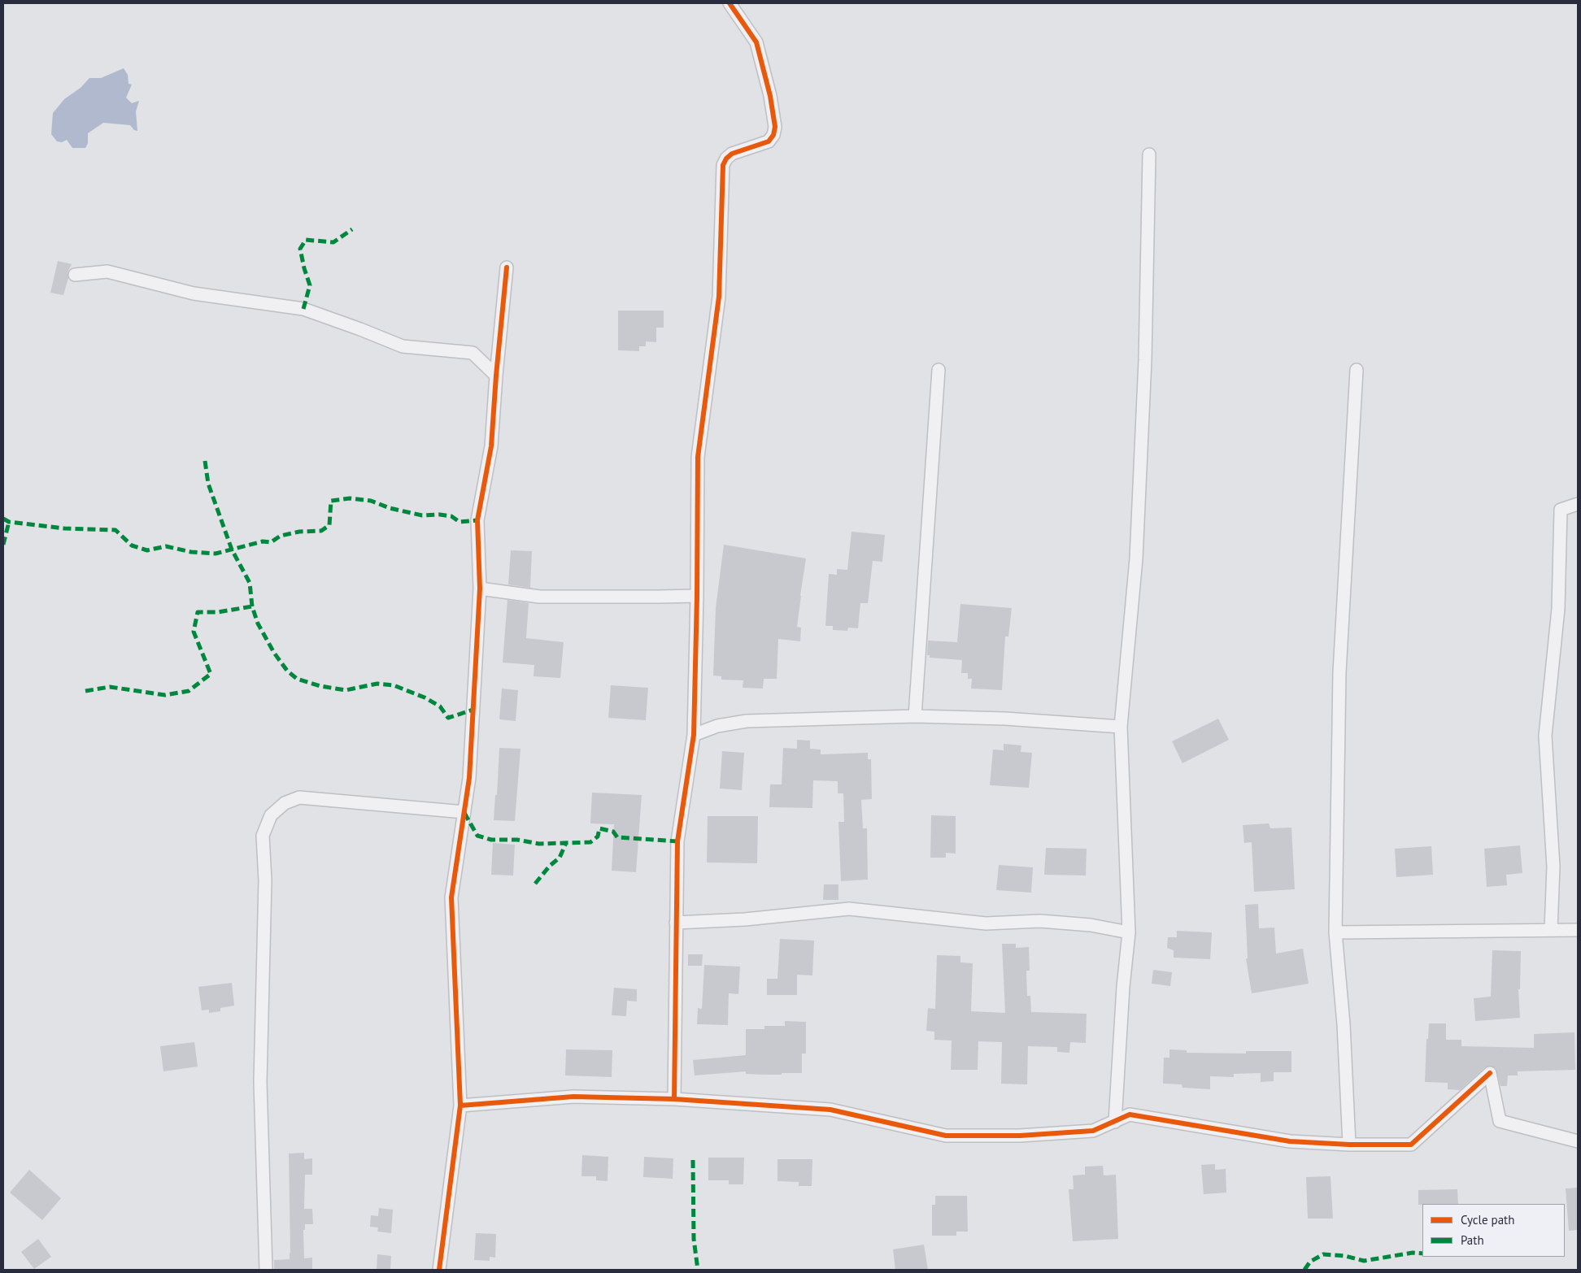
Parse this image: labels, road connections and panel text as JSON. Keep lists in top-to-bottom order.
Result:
{
  "legend": ["Cycle path", "Path"]
}
